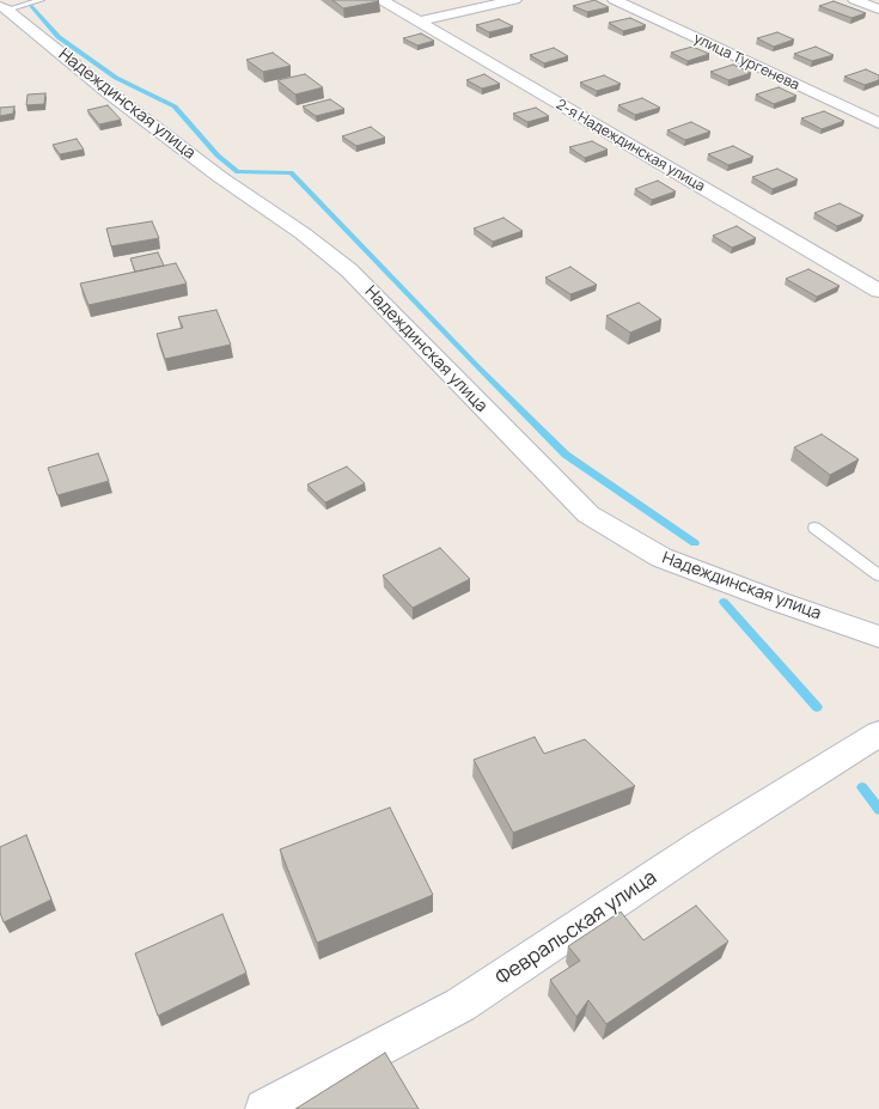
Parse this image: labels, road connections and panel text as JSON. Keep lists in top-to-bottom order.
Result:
{
  "streets": {
    "street": [
      "улица Тургенева",
      "Надеждинская улица",
      "2-я Надеждинская улица",
      "Февральская улица"
    ]
  }
}
